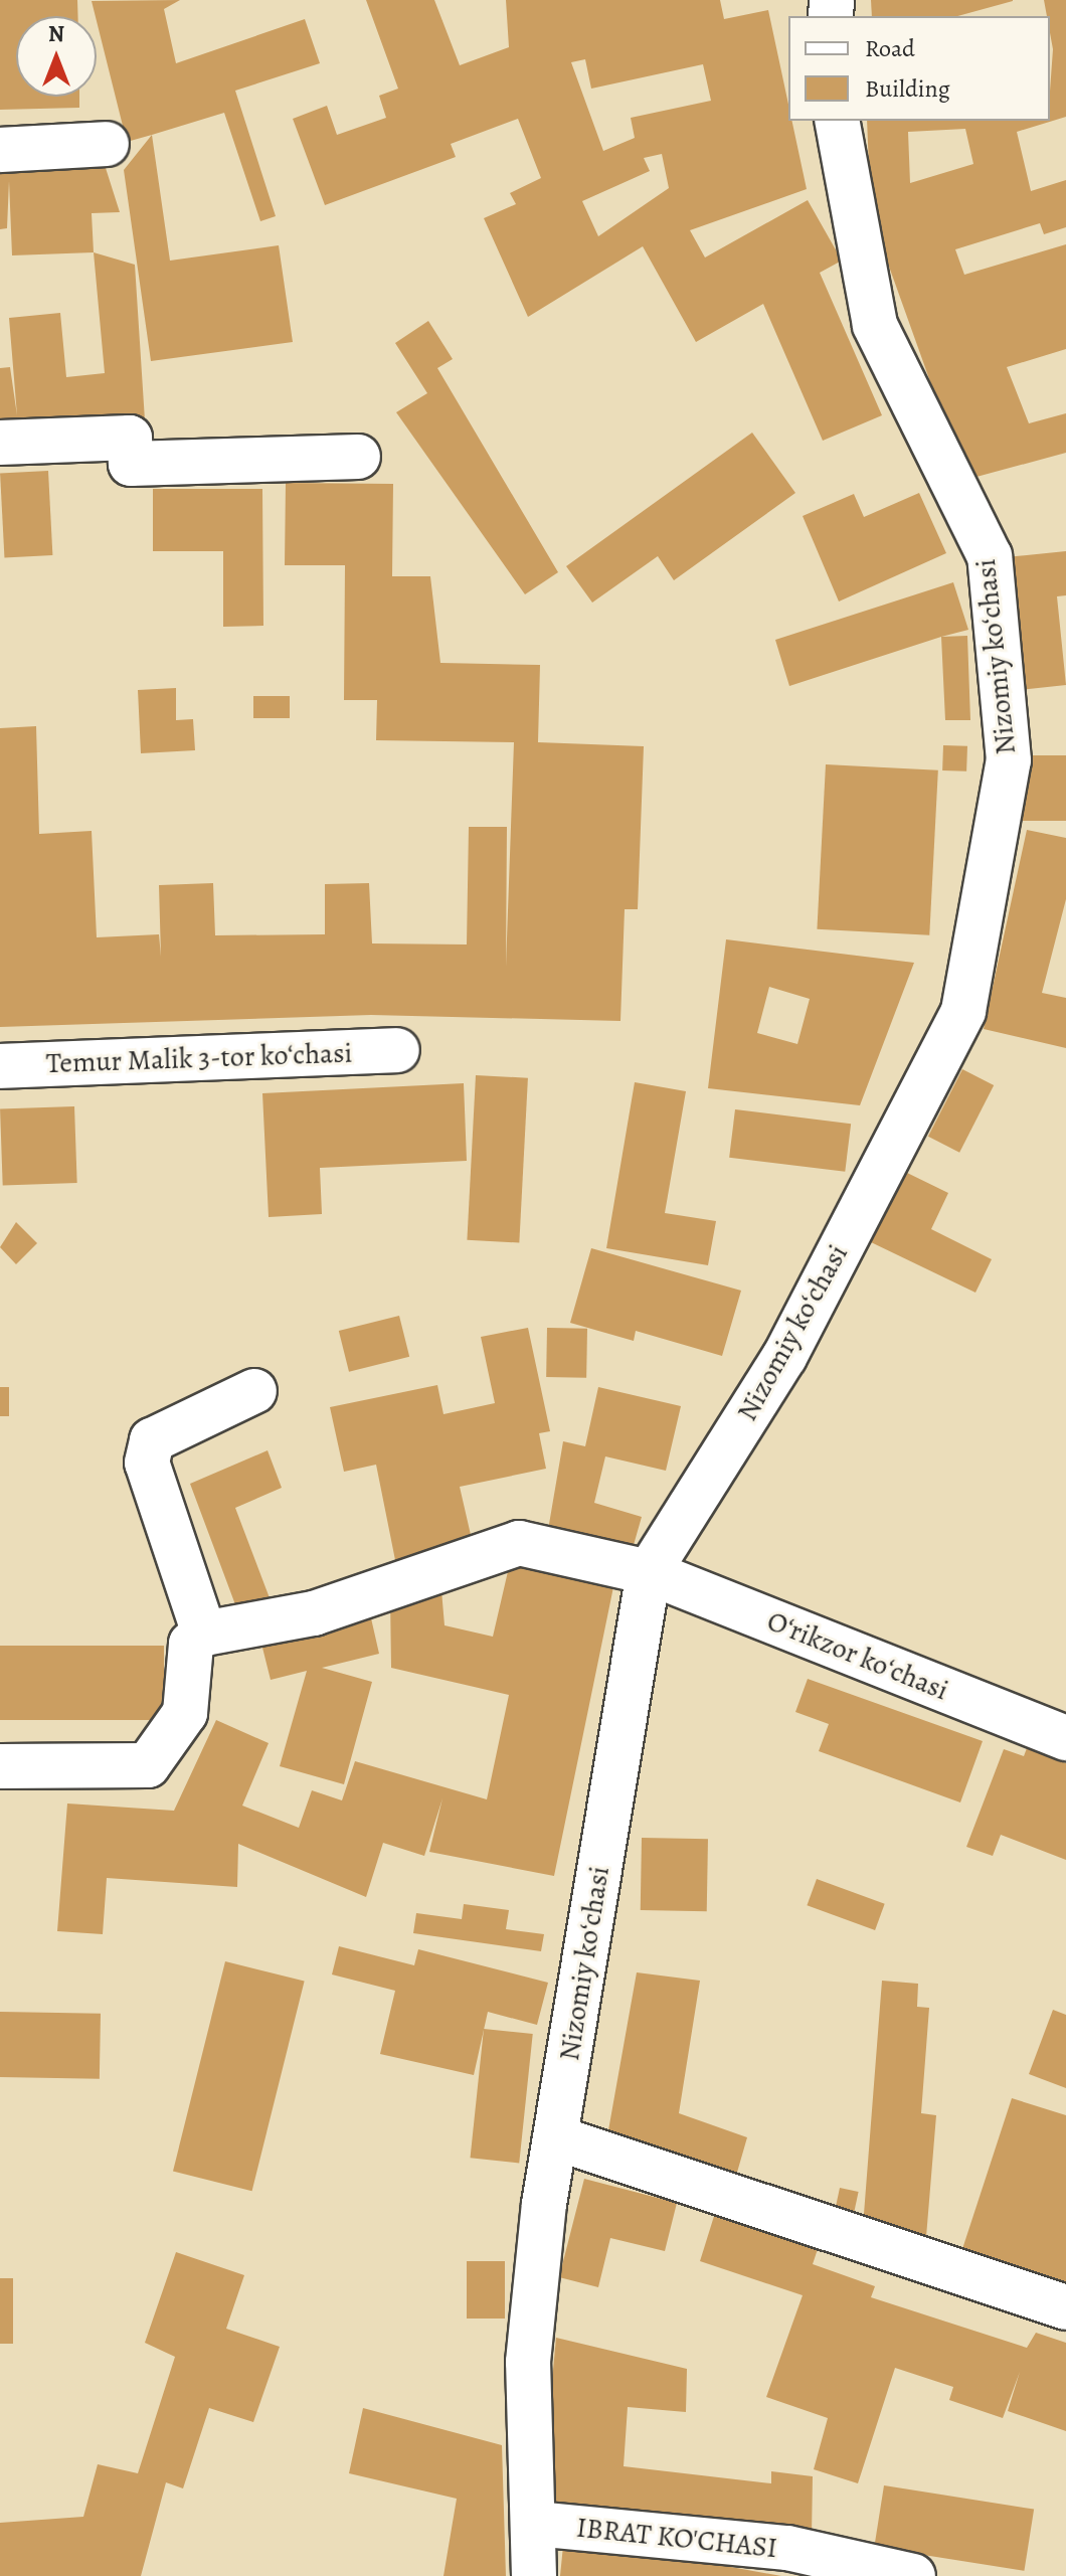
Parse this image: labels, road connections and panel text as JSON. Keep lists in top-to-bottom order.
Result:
{
  "streets": {
    "street": [
      "Nizomiy koʻchasi",
      "Temur Malik 3-tor koʻchasi",
      "Oʻrikzor koʻchasi",
      "IBRAT KO'CHASI"
    ]
  },
  "crossings": [
    ["Nizomiy koʻchasi", "Oʻrikzor koʻchasi"],
    ["Nizomiy koʻchasi", "IBRAT KO'CHASI"]
  ],
  "legend": ["Road", "Building"],
  "north": "top"
}
